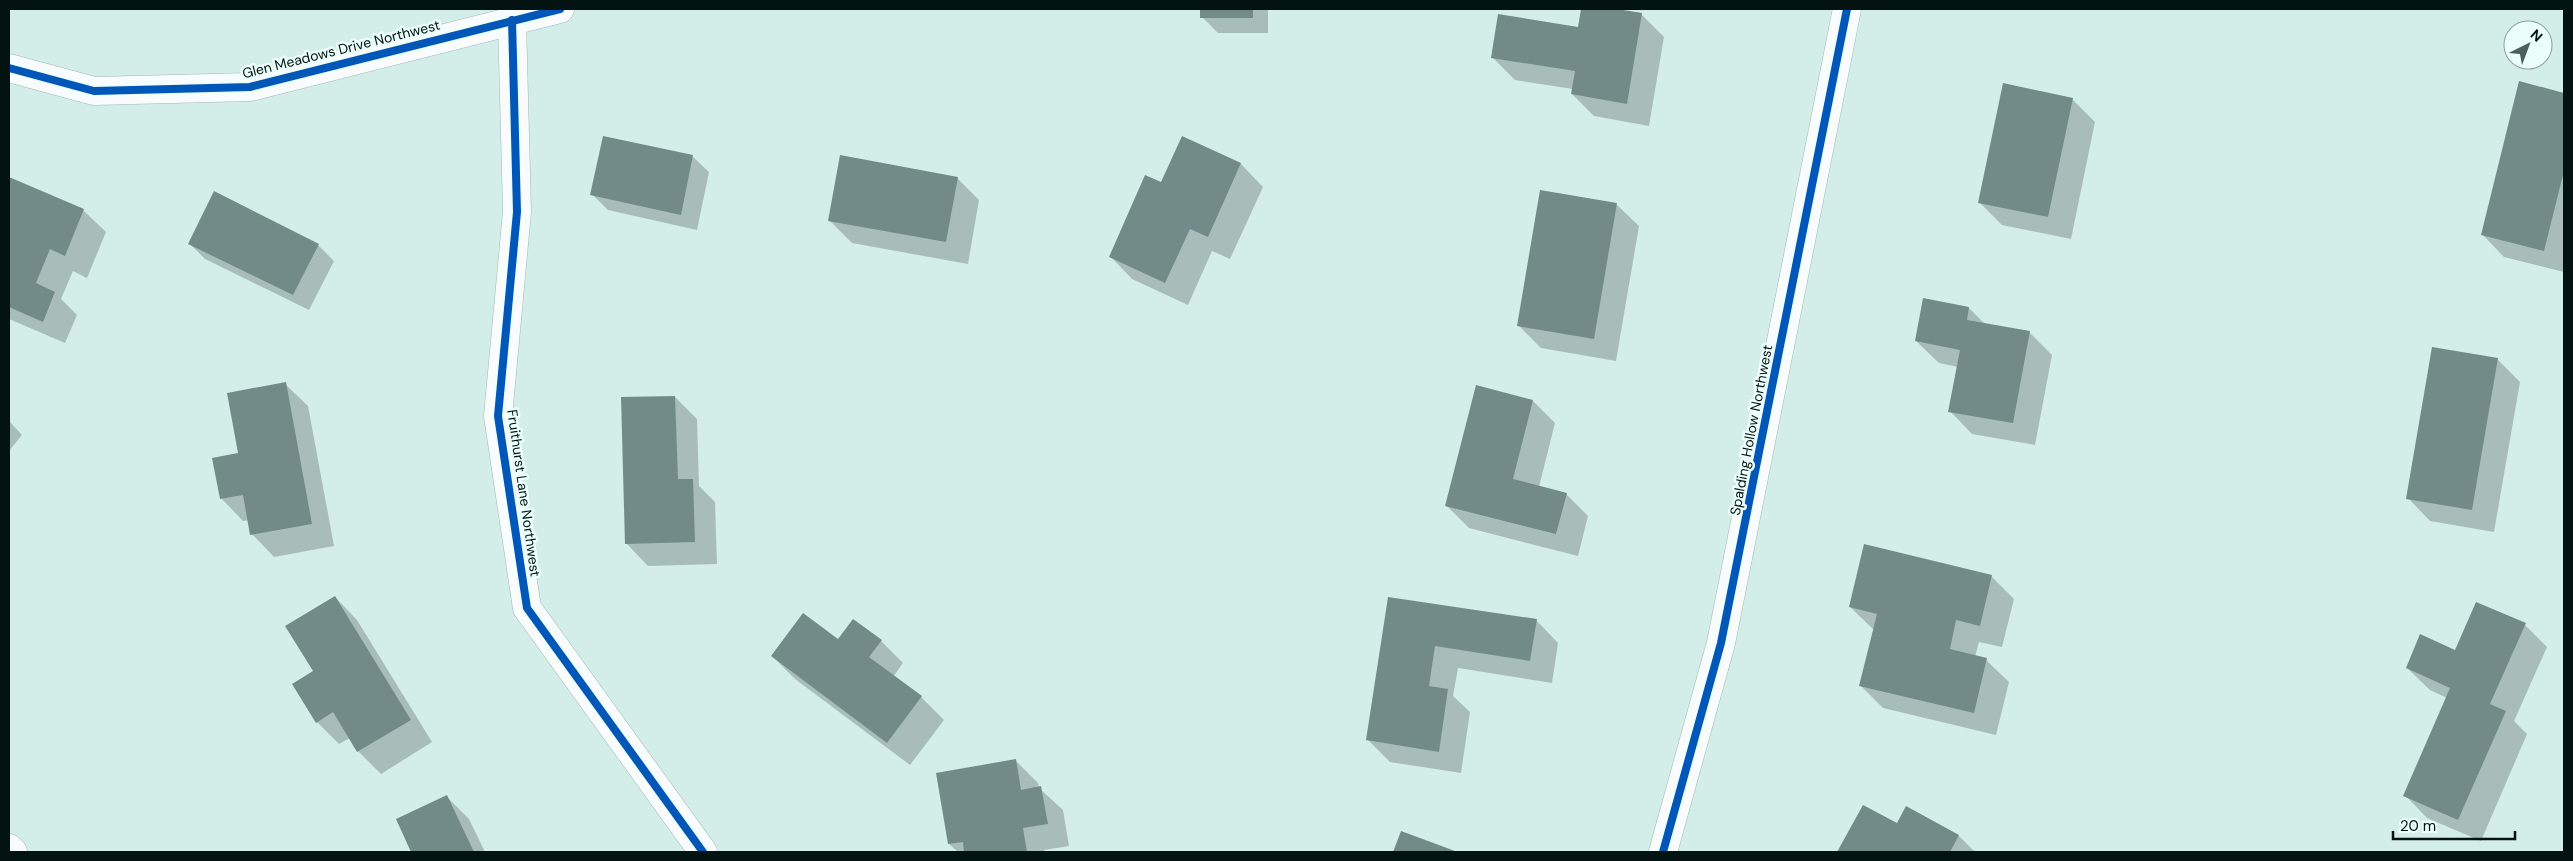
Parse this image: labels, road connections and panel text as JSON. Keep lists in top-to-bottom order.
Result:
{
  "streets": {
    "street": ["Glen Meadows Drive Northwest", "Spalding Hollow Northwest", "Fruithurst Lane Northwest"]
  },
  "crossings": [
    ["Glen Meadows Drive Northwest", "Fruithurst Lane Northwest"]
  ],
  "scale_bar": "20 m",
  "north": "top right"
}
